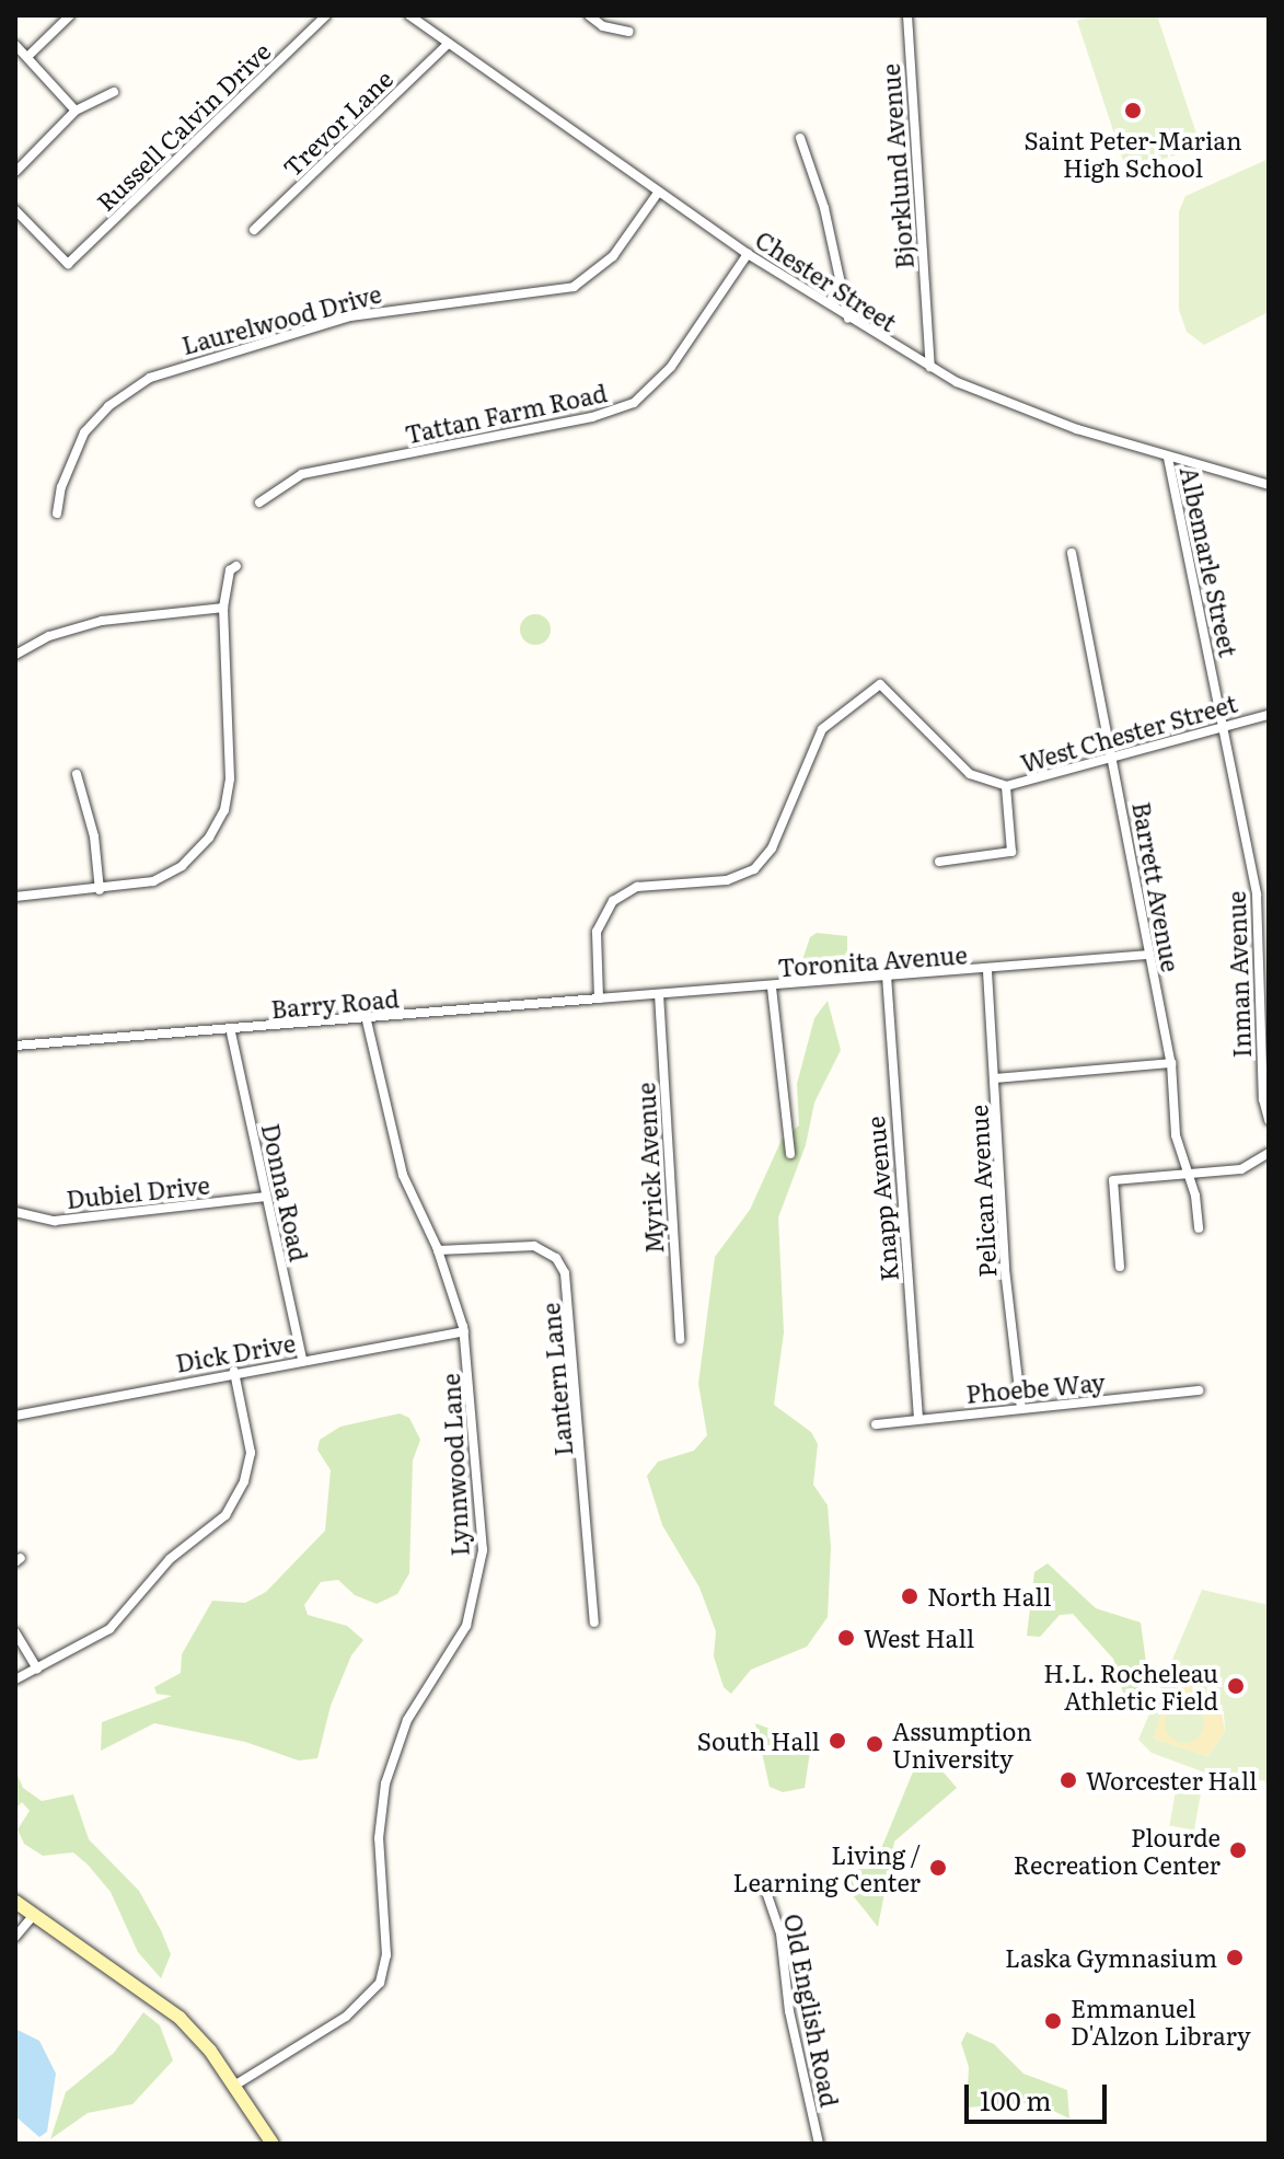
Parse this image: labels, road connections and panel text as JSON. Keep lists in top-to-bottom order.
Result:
{
  "streets": {
    "street": [
      "Trevor Lane",
      "Russell Calvin Drive",
      "Bjorklund Avenue",
      "Chester Street",
      "Laurelwood Drive",
      "Tattan Farm Road",
      "Albemarle Street",
      "West Chester Street",
      "Barrett Avenue",
      "Toronita Avenue",
      "Inman Avenue",
      "Barry Road",
      "Myrick Avenue",
      "Dubiel Drive",
      "Pelican Avenue",
      "Donna Road",
      "Knapp Avenue",
      "Dick Drive",
      "Lantern Lane",
      "Phoebe Way",
      "Lynnwood Lane",
      "Old English Road"
    ]
  },
  "crossings": [
    ["Trevor Lane", "Chester Street"],
    ["Bjorklund Avenue", "Chester Street"],
    ["Chester Street", "Laurelwood Drive"],
    ["Chester Street", "Tattan Farm Road"],
    ["Chester Street", "Albemarle Street"],
    ["Albemarle Street", "West Chester Street"],
    ["Albemarle Street", "Inman Avenue"],
    ["West Chester Street", "Barrett Avenue"],
    ["West Chester Street", "Toronita Avenue"],
    ["West Chester Street", "Inman Avenue"],
    ["West Chester Street", "Barry Road"],
    ["Barrett Avenue", "Toronita Avenue"],
    ["Toronita Avenue", "Barry Road"],
    ["Toronita Avenue", "Myrick Avenue"],
    ["Toronita Avenue", "Pelican Avenue"],
    ["Toronita Avenue", "Knapp Avenue"],
    ["Barry Road", "Donna Road"],
    ["Barry Road", "Lynnwood Lane"],
    ["Dubiel Drive", "Donna Road"],
    ["Pelican Avenue", "Phoebe Way"],
    ["Donna Road", "Dick Drive"],
    ["Knapp Avenue", "Phoebe Way"],
    ["Dick Drive", "Lynnwood Lane"],
    ["Lantern Lane", "Lynnwood Lane"]
  ],
  "places": [
    "Saint Peter-Marian High School",
    "North Hall",
    "West Hall",
    "H.L. Rocheleau Athletic Field",
    "South Hall",
    "Assumption University",
    "Worcester Hall",
    "Plourde Recreation Center",
    "Living / Learning Center",
    "Laska Gymnasium",
    "Emmanuel D'Alzon Library"
  ],
  "scale_bar": "100 m"
}
